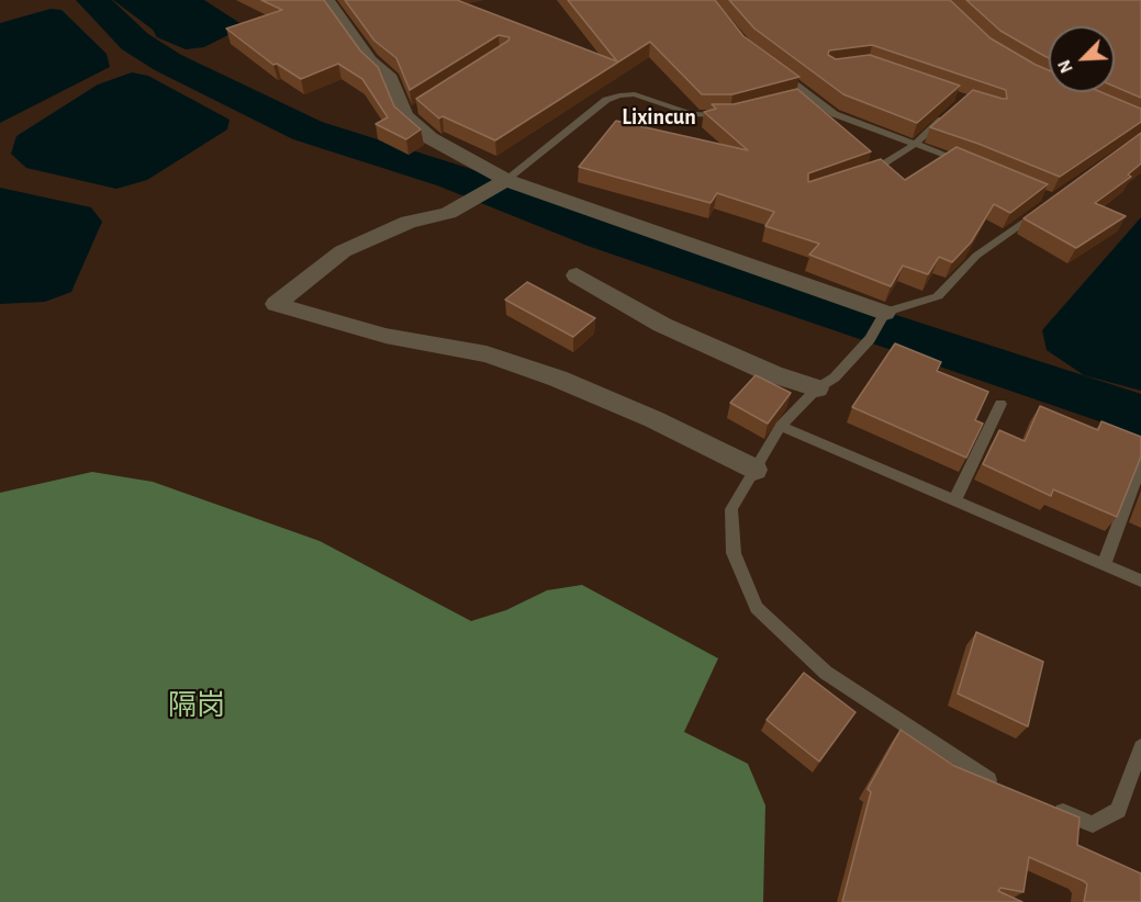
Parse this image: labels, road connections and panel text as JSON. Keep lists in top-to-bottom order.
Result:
{
  "districts": ["Lixincun"],
  "parks": ["隔岗"],
  "north": "bottom left"
}
